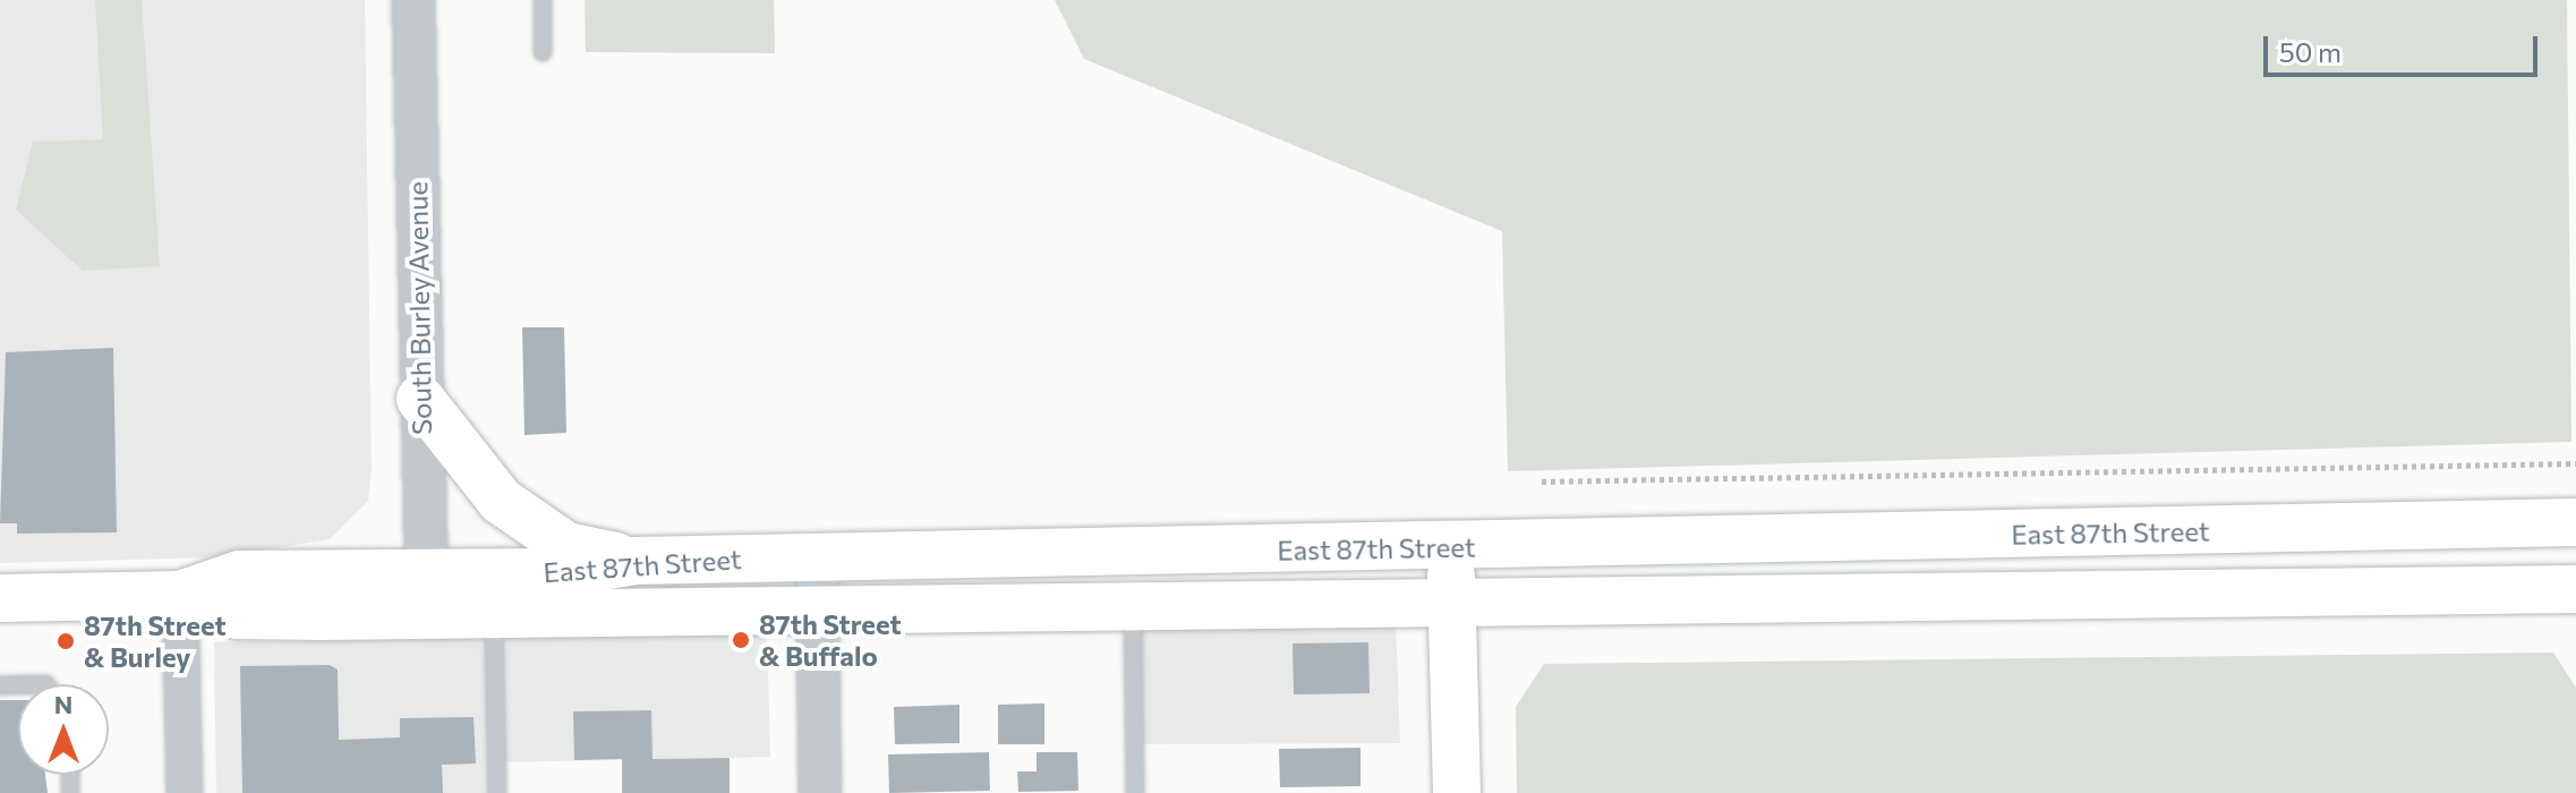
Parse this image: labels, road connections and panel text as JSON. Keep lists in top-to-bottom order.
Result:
{
  "streets": {
    "main road": ["East 87th Street"],
    "street": ["South Burley Avenue"]
  },
  "crossings": [
    ["South Burley Avenue", "East 87th Street"]
  ],
  "places": ["87th Street & Buffalo", "87th Street & Burley"],
  "scale_bar": "50 m",
  "north": "top"
}
